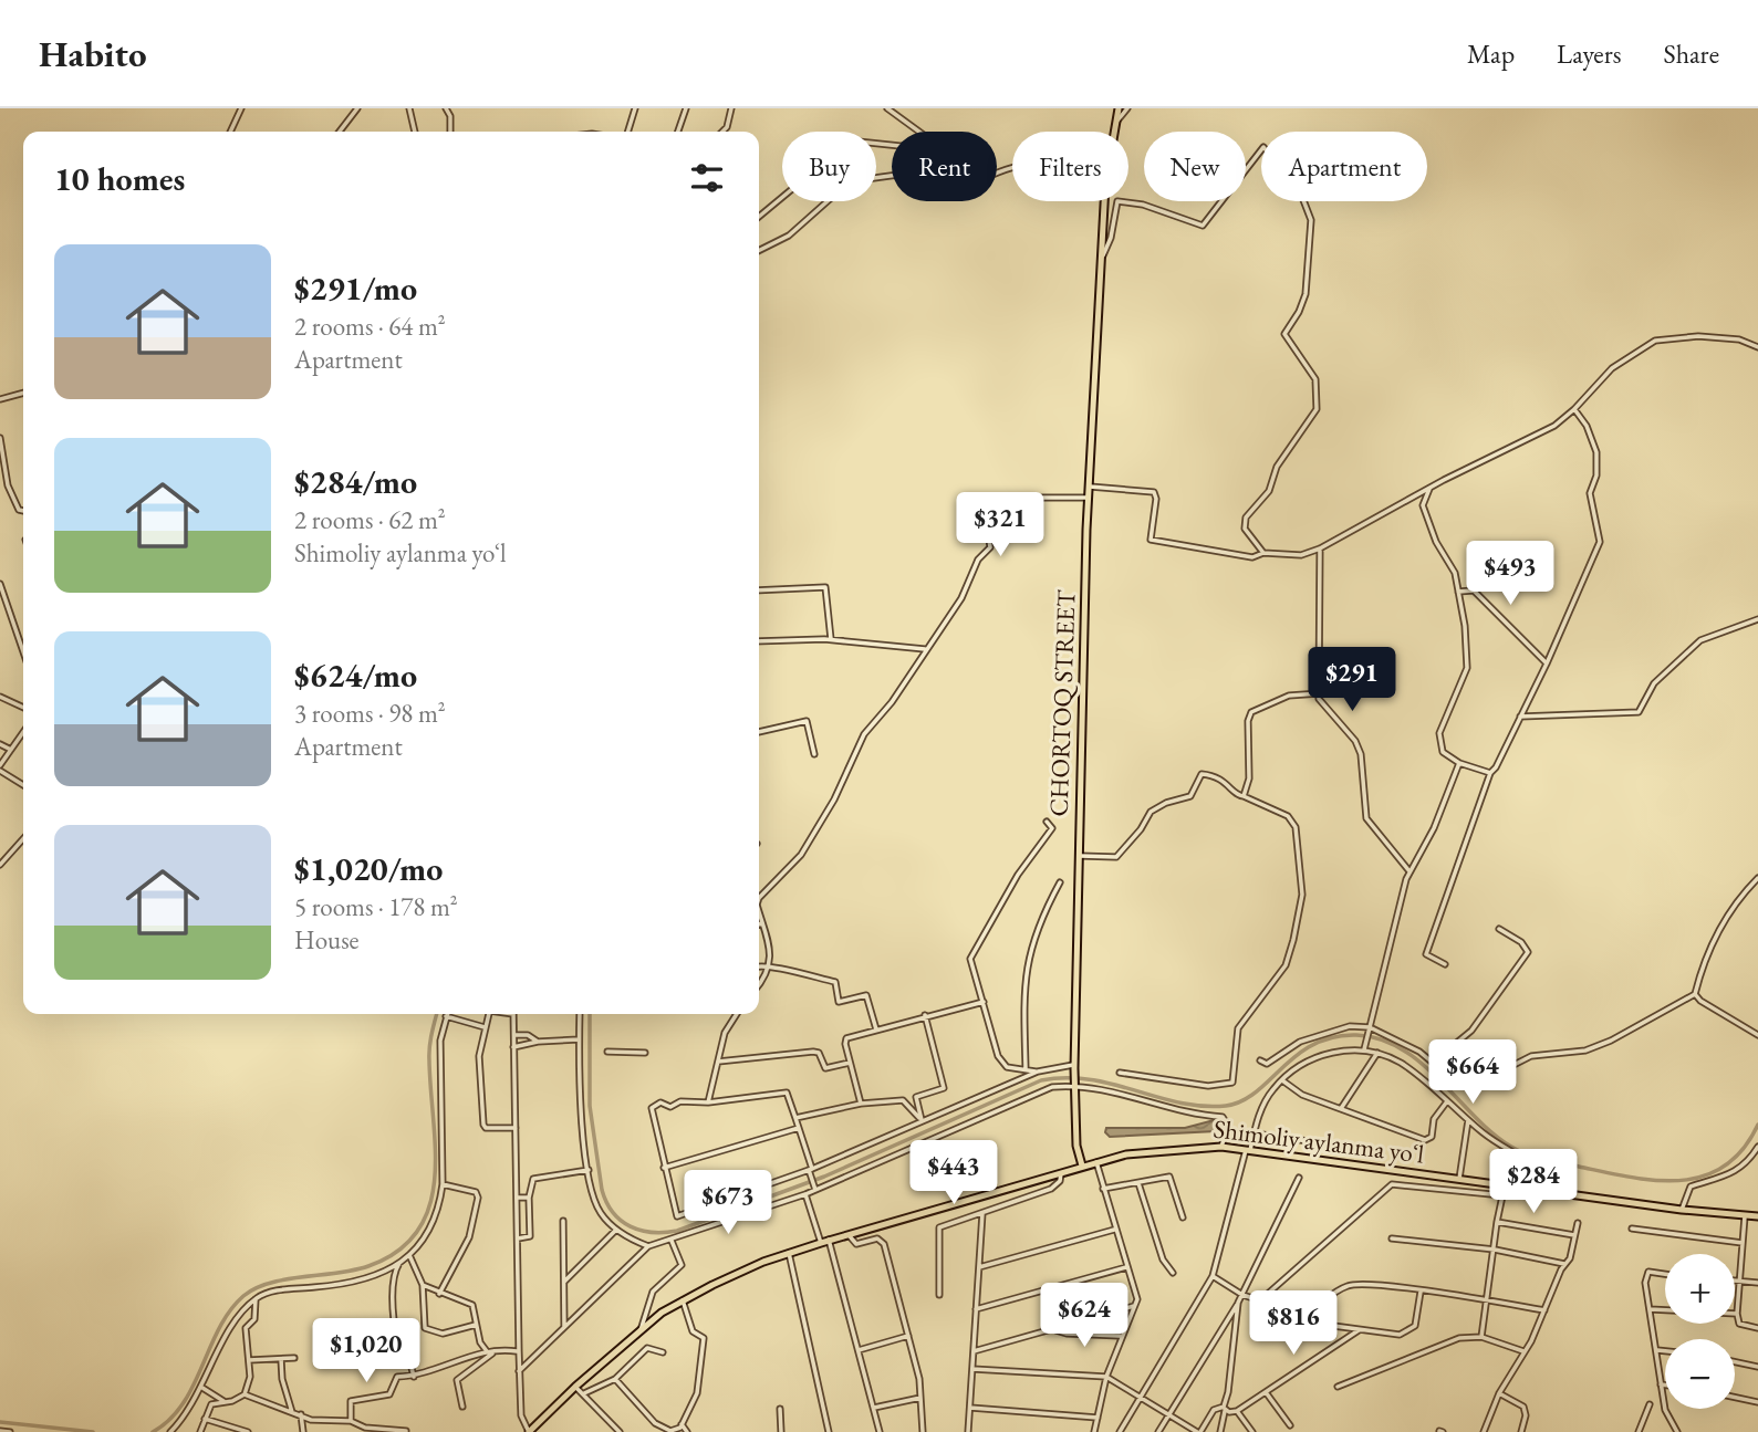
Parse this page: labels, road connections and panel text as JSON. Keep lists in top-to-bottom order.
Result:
{
  "streets": {
    "main road": ["CHORTOQ STREET", "Shimoliy aylanma yoʻl"]
  },
  "crossings": [
    ["CHORTOQ STREET", "Shimoliy aylanma yoʻl"]
  ],
  "page": {
    "header": "Habito",
    "nav": ["Map", "Layers", "Share"],
    "chip": [
      "Buy",
      "Rent",
      "Filters",
      "New",
      "Apartment"
    ],
    "heading": "10 homes",
    "list": [
      {
        "name": "$291/mo",
        "note": "2 rooms · 64 m² · Apartment"
      },
      {
        "name": "$284/mo",
        "note": "2 rooms · 62 m² · Shimoliy aylanma yoʻl"
      },
      {
        "name": "$624/mo",
        "note": "3 rooms · 98 m² · Apartment"
      },
      {
        "name": "$1,020/mo",
        "note": "5 rooms · 178 m² · House"
      }
    ],
    "price": [
      "$321",
      "$493",
      "$291",
      "$664",
      "$443",
      "$284",
      "$673",
      "$624",
      "$816",
      "$1,020"
    ],
    "map_buttons": ["+", "−"]
  }
}
